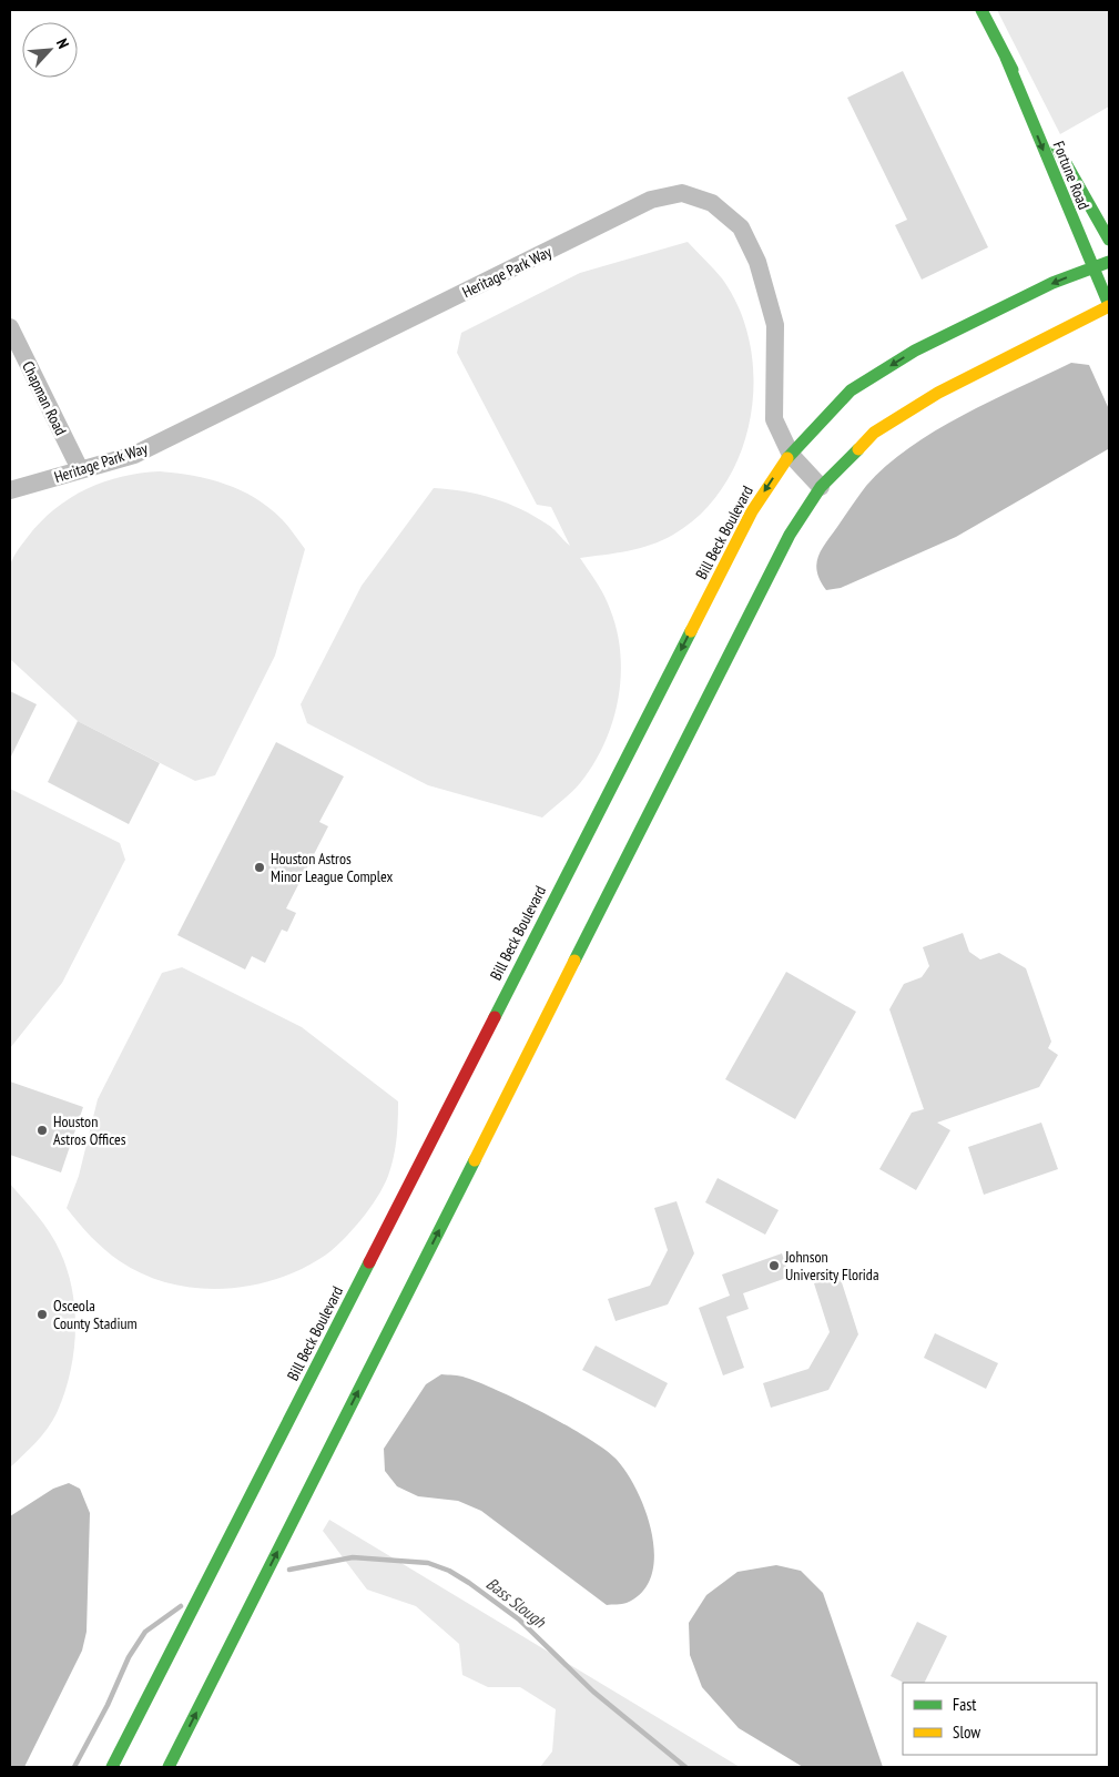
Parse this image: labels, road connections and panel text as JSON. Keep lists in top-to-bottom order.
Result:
{
  "streets": {
    "street": [
      "Fortune Road",
      "Heritage Park Way",
      "Chapman Road",
      "Bill Beck Boulevard"
    ]
  },
  "crossings": [
    ["Fortune Road", "Bill Beck Boulevard"],
    ["Heritage Park Way", "Chapman Road"],
    ["Heritage Park Way", "Bill Beck Boulevard"]
  ],
  "water": ["Bass Slough"],
  "places": [
    "Houston Astros Minor League Complex",
    "Houston Astros Offices",
    "Johnson University Florida",
    "Osceola County Stadium"
  ],
  "legend": ["Fast", "Slow"],
  "north": "top right"
}
